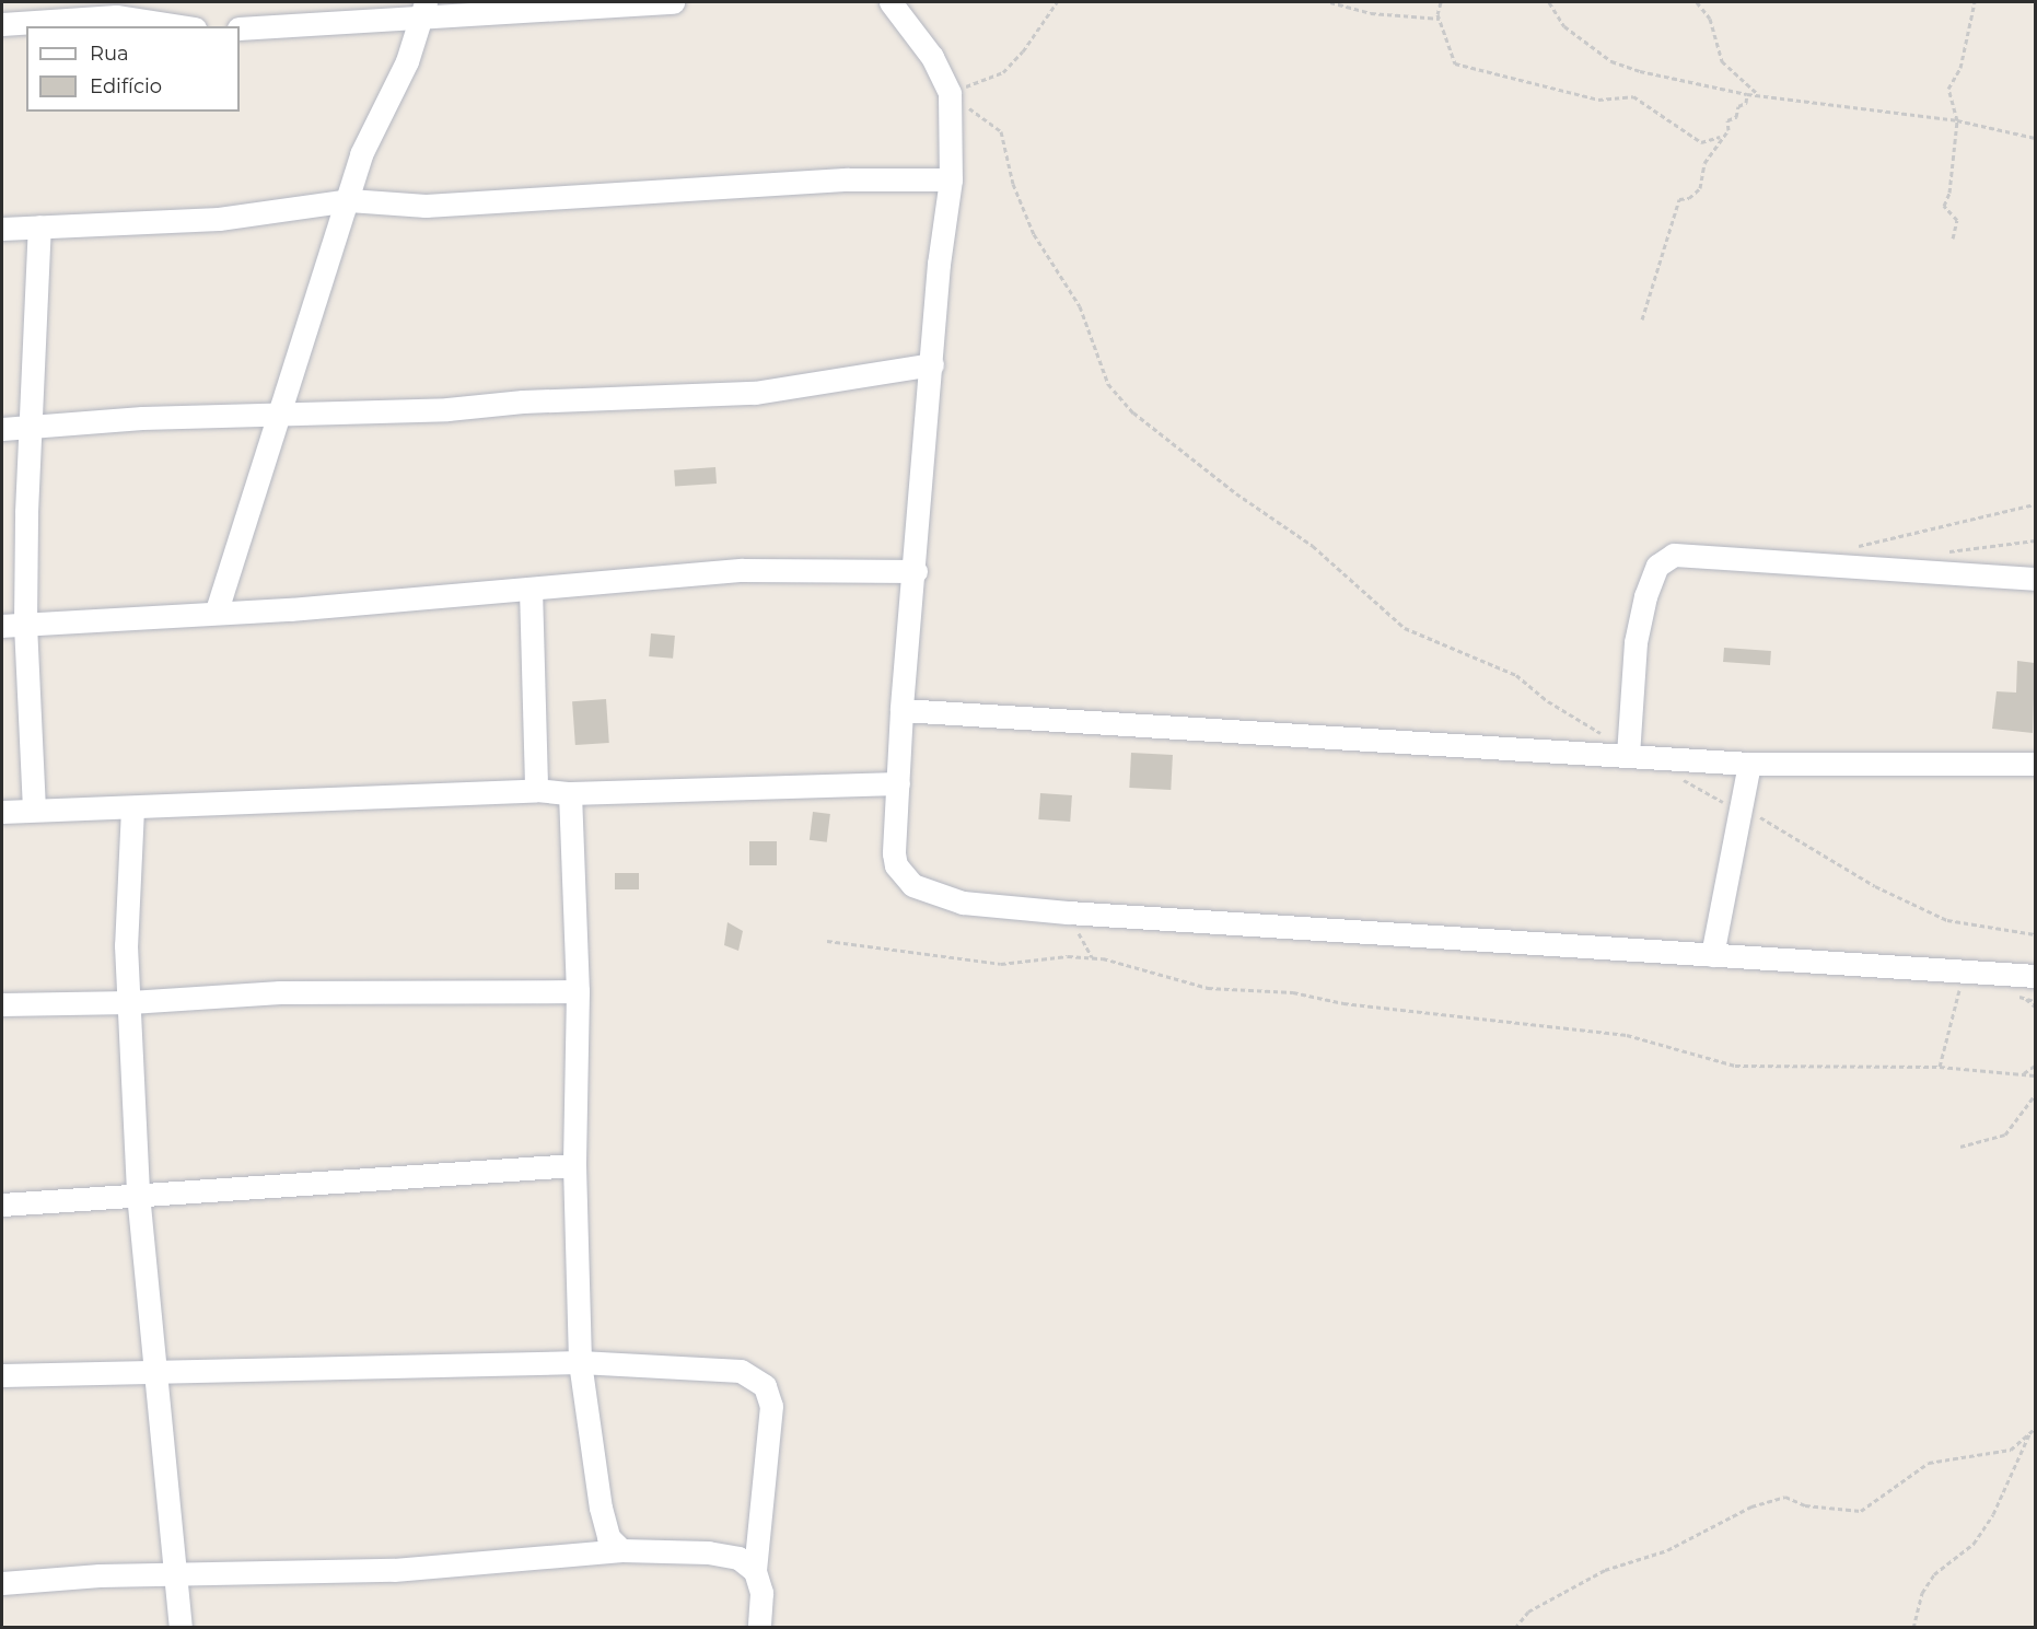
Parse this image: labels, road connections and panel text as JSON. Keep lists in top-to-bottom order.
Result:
{
  "legend": ["Rua", "Edifício"]
}
